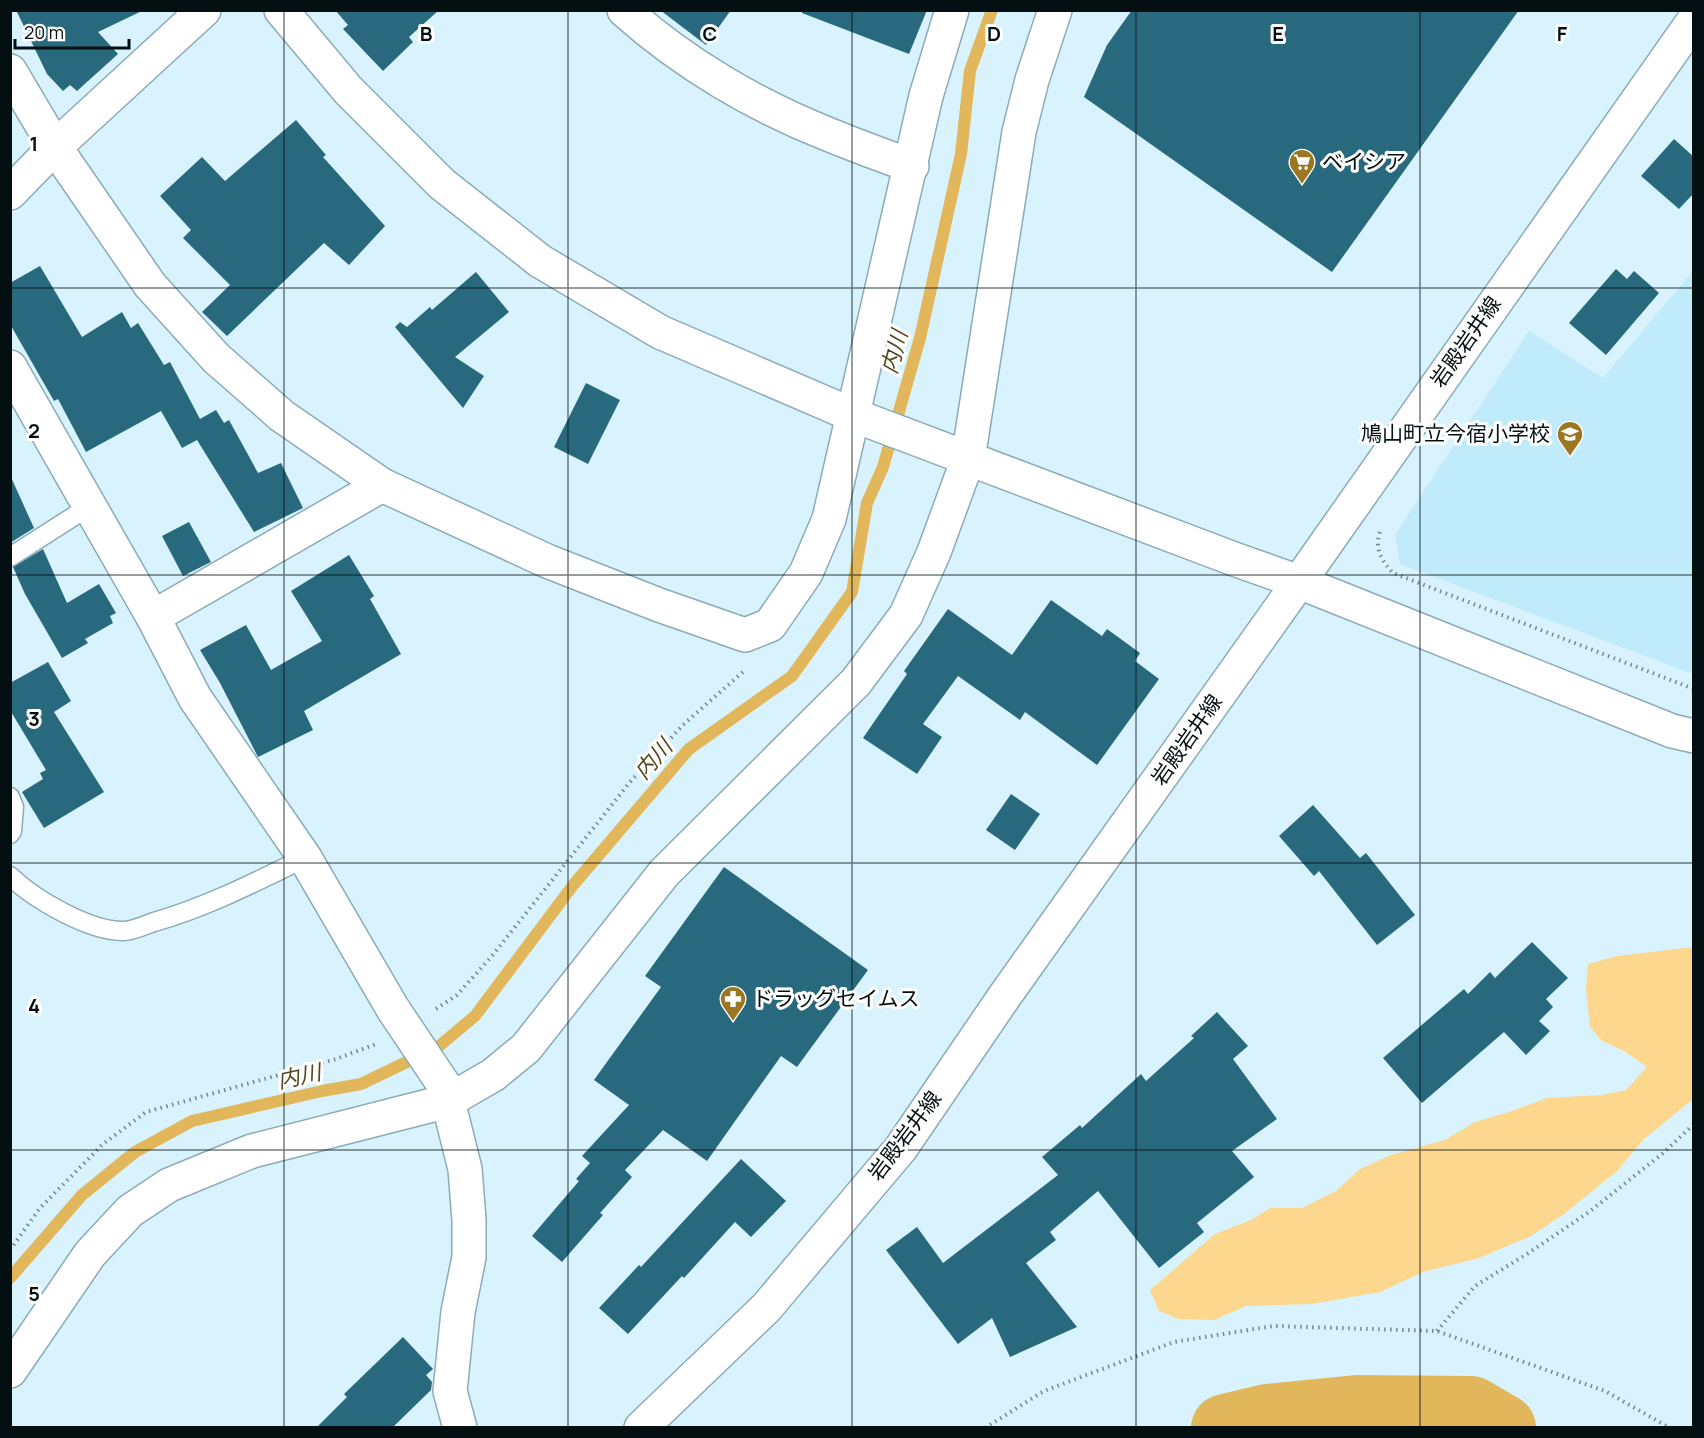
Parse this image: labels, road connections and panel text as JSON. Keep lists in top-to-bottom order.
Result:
{
  "streets": {
    "street": ["岩殿岩井線"]
  },
  "water": ["内川"],
  "places": {
    "supermarket": ["ベイシア"],
    "school or university": ["鳩山町立今宿小学校"],
    "pharmacy": ["ドラッグセイムス"]
  },
  "scale_bar": "20 m",
  "grid": {
    "columns": [
      "B",
      "C",
      "D",
      "E",
      "F"
    ],
    "rows": [
      "1",
      "2",
      "3",
      "4",
      "5"
    ]
  }
}
